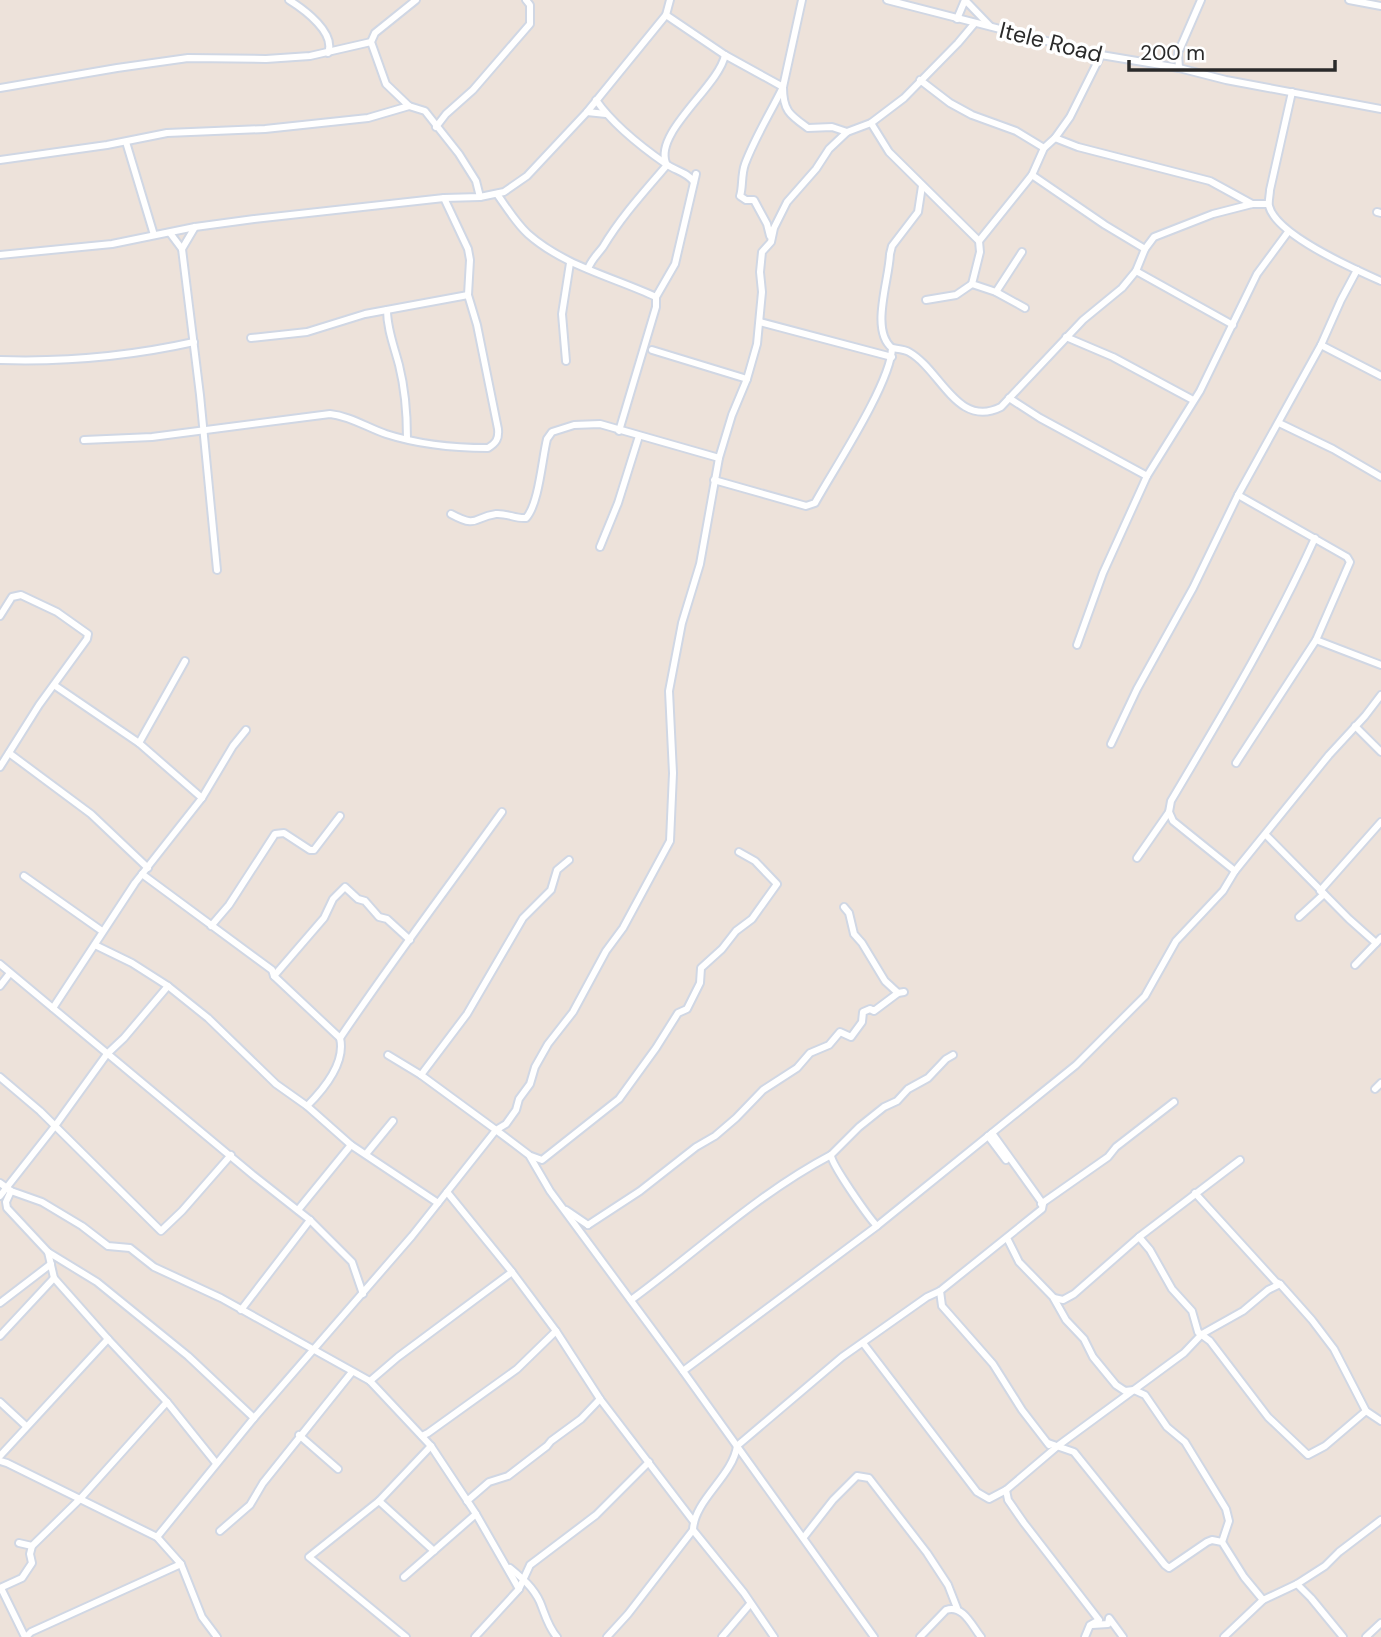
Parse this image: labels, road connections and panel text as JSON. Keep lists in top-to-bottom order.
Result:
{
  "streets": {
    "street": ["Itele Road"]
  },
  "scale_bar": "200 m"
}
